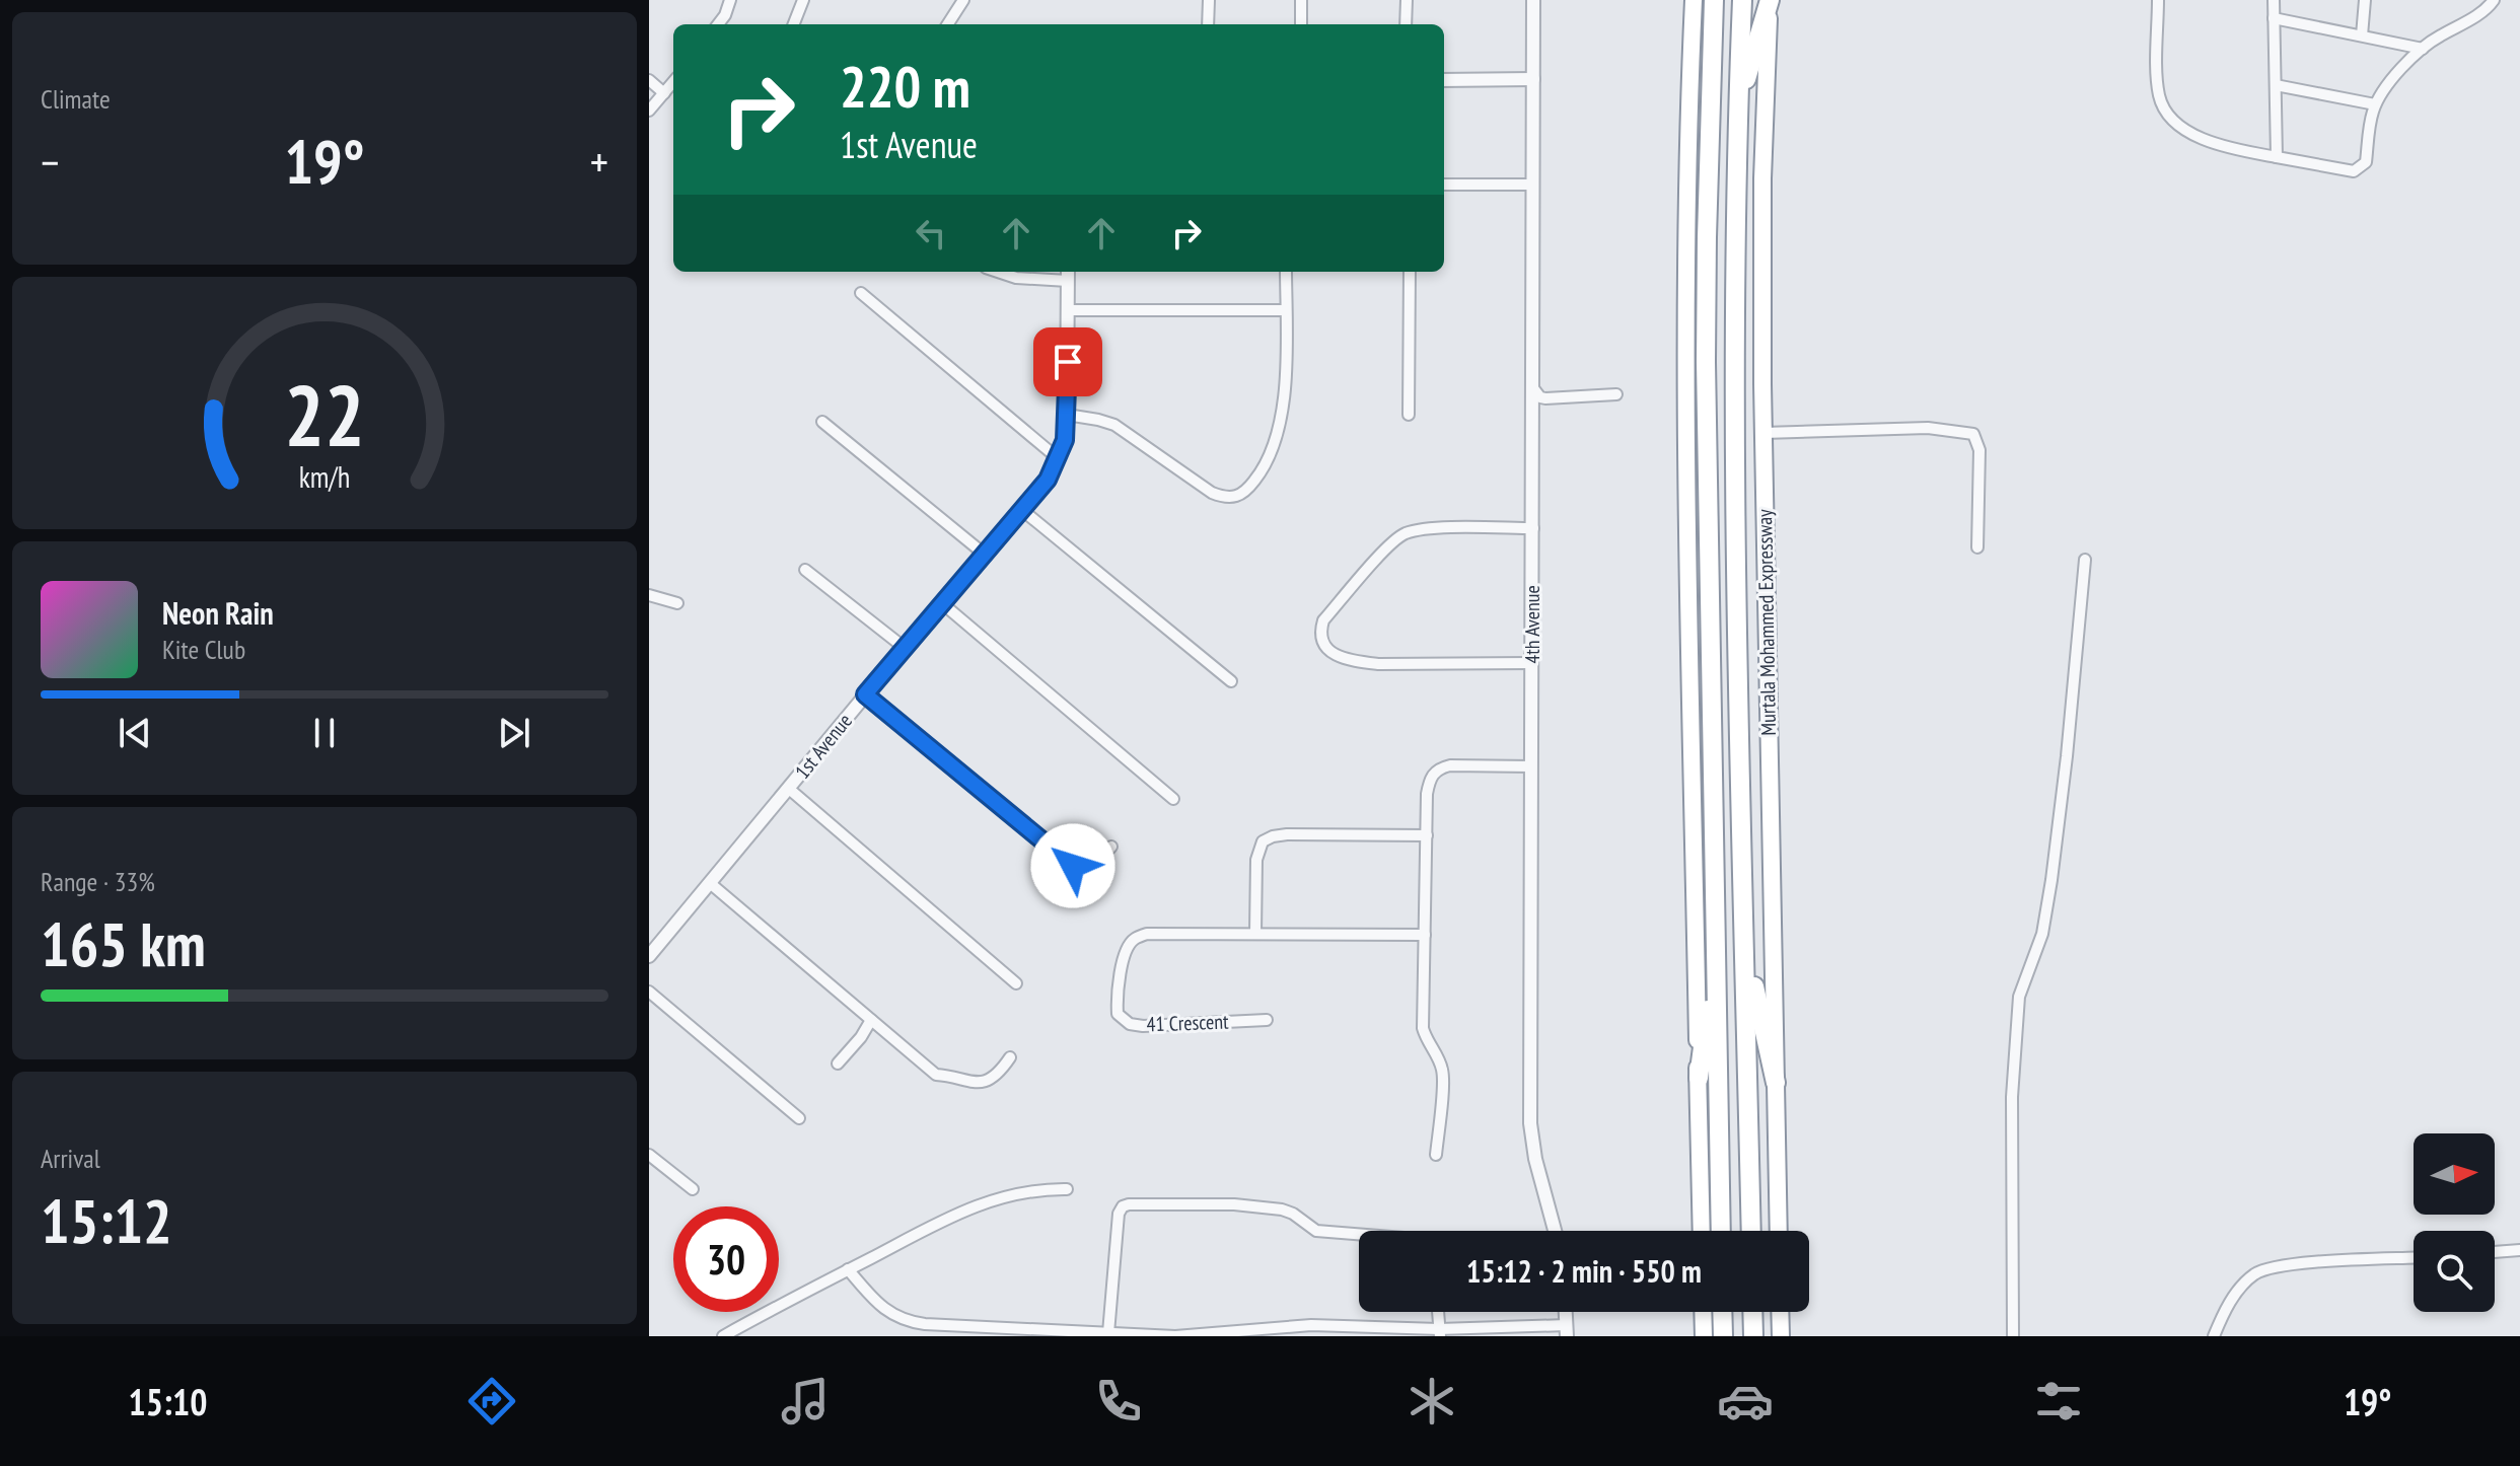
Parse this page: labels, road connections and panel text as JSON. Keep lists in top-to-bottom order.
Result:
{
  "streets": {
    "highway": ["Murtala Mohammed Expressway"],
    "street": ["4th Avenue", "1st Avenue", "41 Crescent"]
  },
  "north": "right",
  "page": {
    "tile": [
      "Climate",
      ["Range · 33%", "165 km"],
      ["Arrival", "15:12"]
    ],
    "turn": ["220 m", "1st Avenue"],
    "heat": ["−", "19°", "+"],
    "song": ["Neon Rain", "Kite Club"],
    "limit": "30",
    "trip": "15:12 · 2 min · 550 m",
    "tabs": ["15:10", "19°"],
    "gauge": ["22", "km/h"]
  }
}
